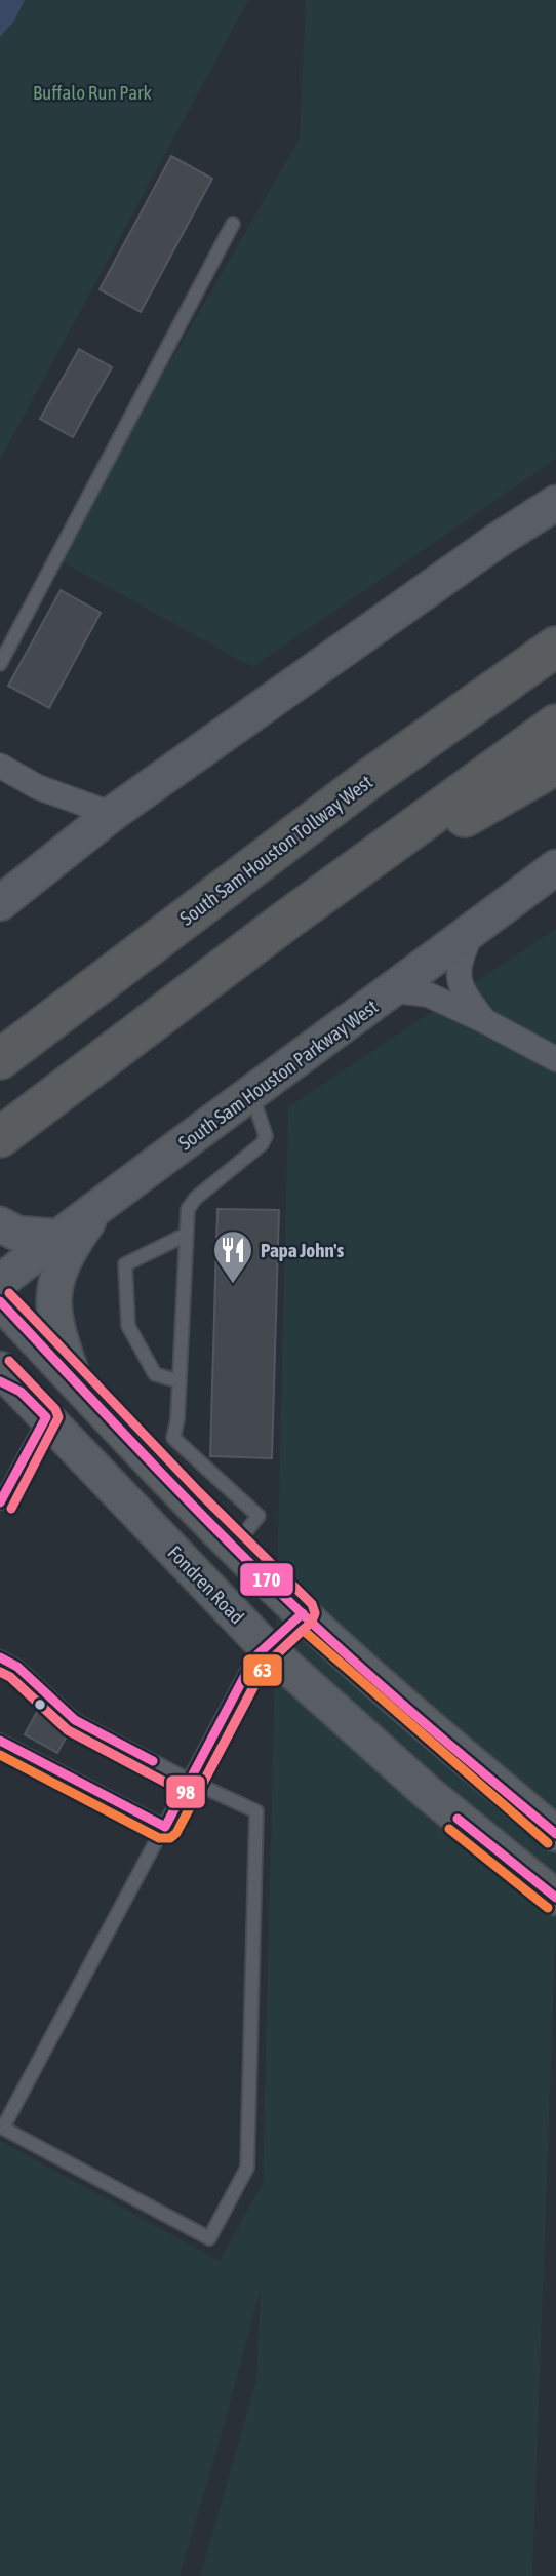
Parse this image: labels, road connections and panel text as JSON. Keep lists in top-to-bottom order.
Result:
{
  "streets": {
    "highway": ["South Sam Houston Tollway West"],
    "main road": ["South Sam Houston Parkway West", "Fondren Road"]
  },
  "parks": ["Buffalo Run Park"],
  "places": {
    "restaurant": ["Papa John's"]
  },
  "lines": ["transit line 98", "transit line 170", "transit line 63"]
}
